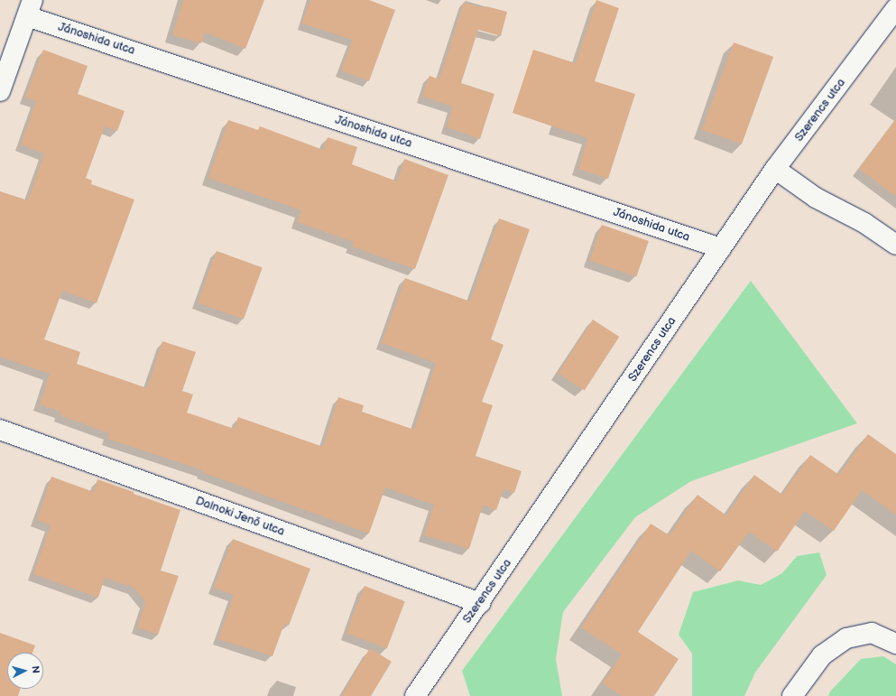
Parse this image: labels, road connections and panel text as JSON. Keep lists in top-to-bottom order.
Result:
{
  "streets": {
    "street": ["Jánoshida utca", "Szerencs utca", "Dalnoki Jenő utca"]
  },
  "crossings": [
    ["Jánoshida utca", "Szerencs utca"],
    ["Szerencs utca", "Dalnoki Jenő utca"]
  ],
  "north": "right"
}
